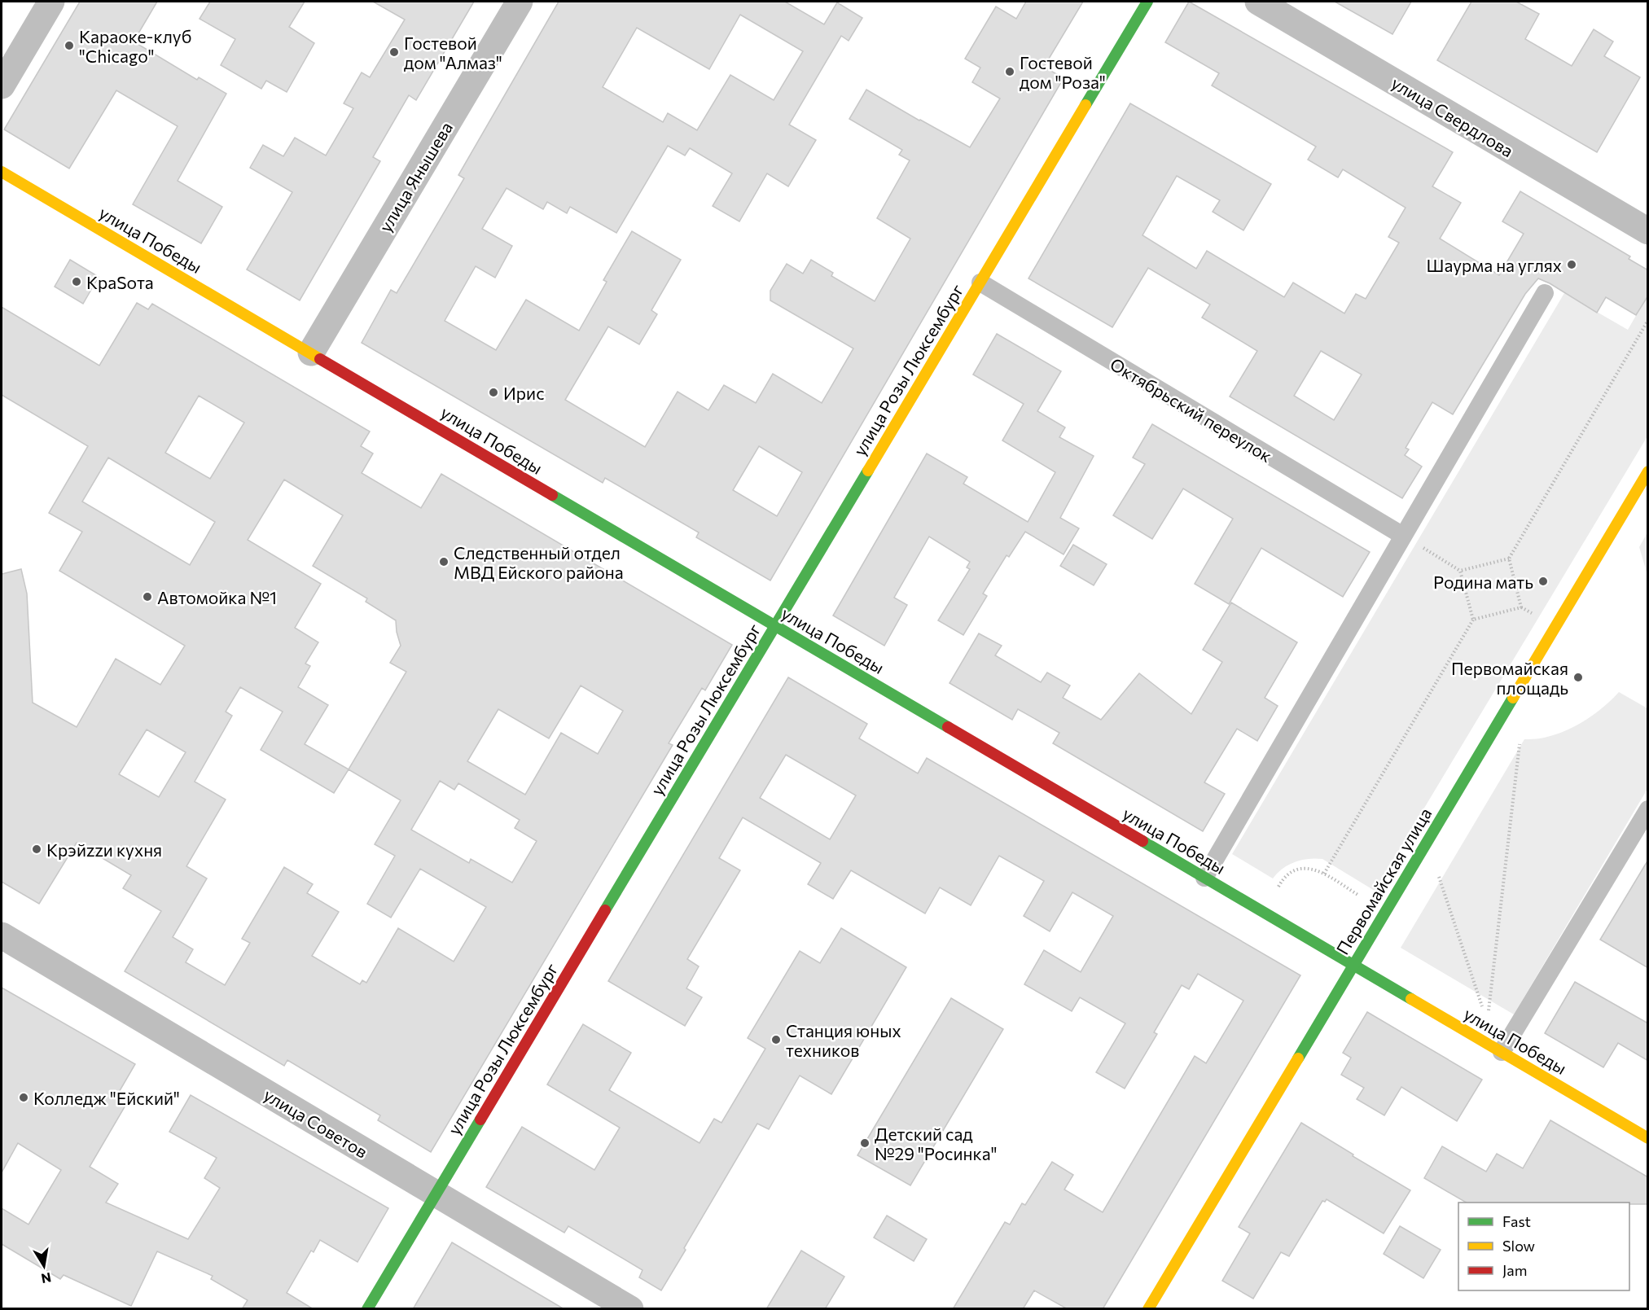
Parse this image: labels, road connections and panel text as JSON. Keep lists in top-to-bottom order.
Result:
{
  "streets": {
    "street": [
      "улица Свердлова",
      "улица Янышева",
      "улица Победы",
      "улица Розы Люксембург",
      "Первомайская улица",
      "улица Советов"
    ],
    "lane": ["Октябрьский переулок"]
  },
  "crossings": [
    ["улица Янышева", "улица Победы"],
    ["улица Победы", "улица Розы Люксембург"],
    ["улица Победы", "Первомайская улица"],
    ["улица Розы Люксембург", "Октябрьский переулок"],
    ["улица Розы Люксембург", "улица Советов"]
  ],
  "places": [
    "Караоке-клуб \"Chicago\"",
    "Гостевой дом \"Алмаз\"",
    "Гостевой дом \"Роза\"",
    "Шаурма на углях",
    "КраSота",
    "Ирис",
    "Следственный отдел МВД Ейского района",
    "Родина мать",
    "Автомойка №1",
    "Первомайская площадь",
    "Крэйzzи кухня",
    "Станция юных техников",
    "Колледж \"Ейский\"",
    "Детский сад №29 \"Росинка\""
  ],
  "legend": ["Fast", "Slow", "Jam"],
  "north": "bottom"
}
